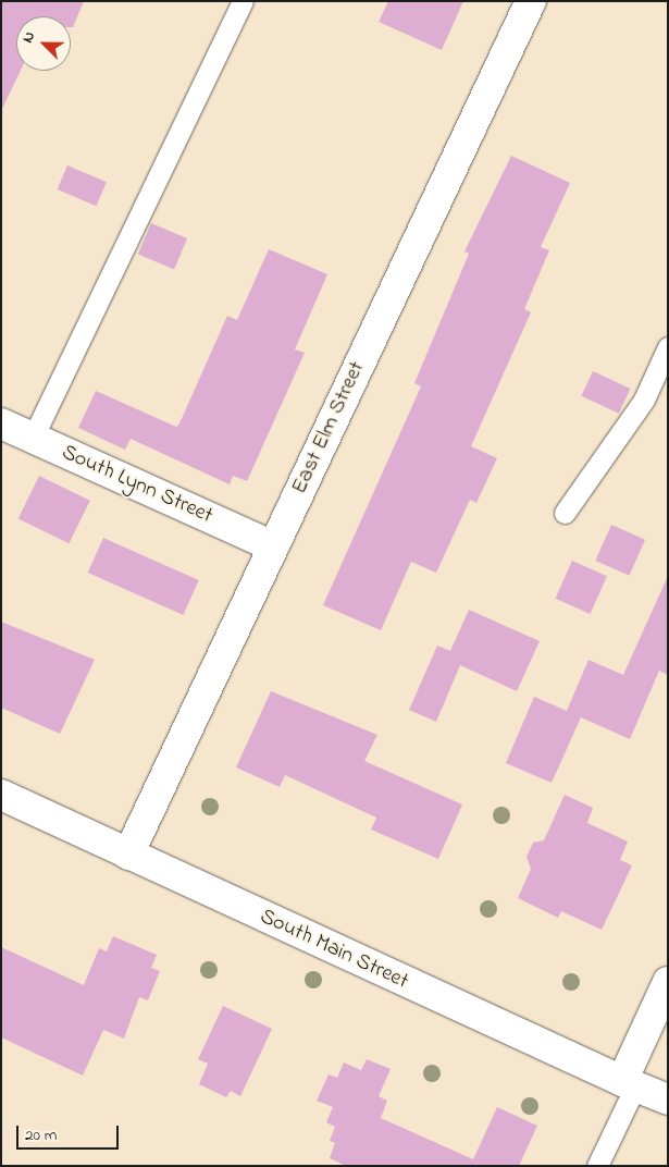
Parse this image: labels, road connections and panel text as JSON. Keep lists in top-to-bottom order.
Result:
{
  "streets": {
    "street": ["East Elm Street", "South Lynn Street", "South Main Street"]
  },
  "crossings": [
    ["East Elm Street", "South Lynn Street"],
    ["East Elm Street", "South Main Street"]
  ],
  "scale_bar": "20 m",
  "north": "top left"
}
